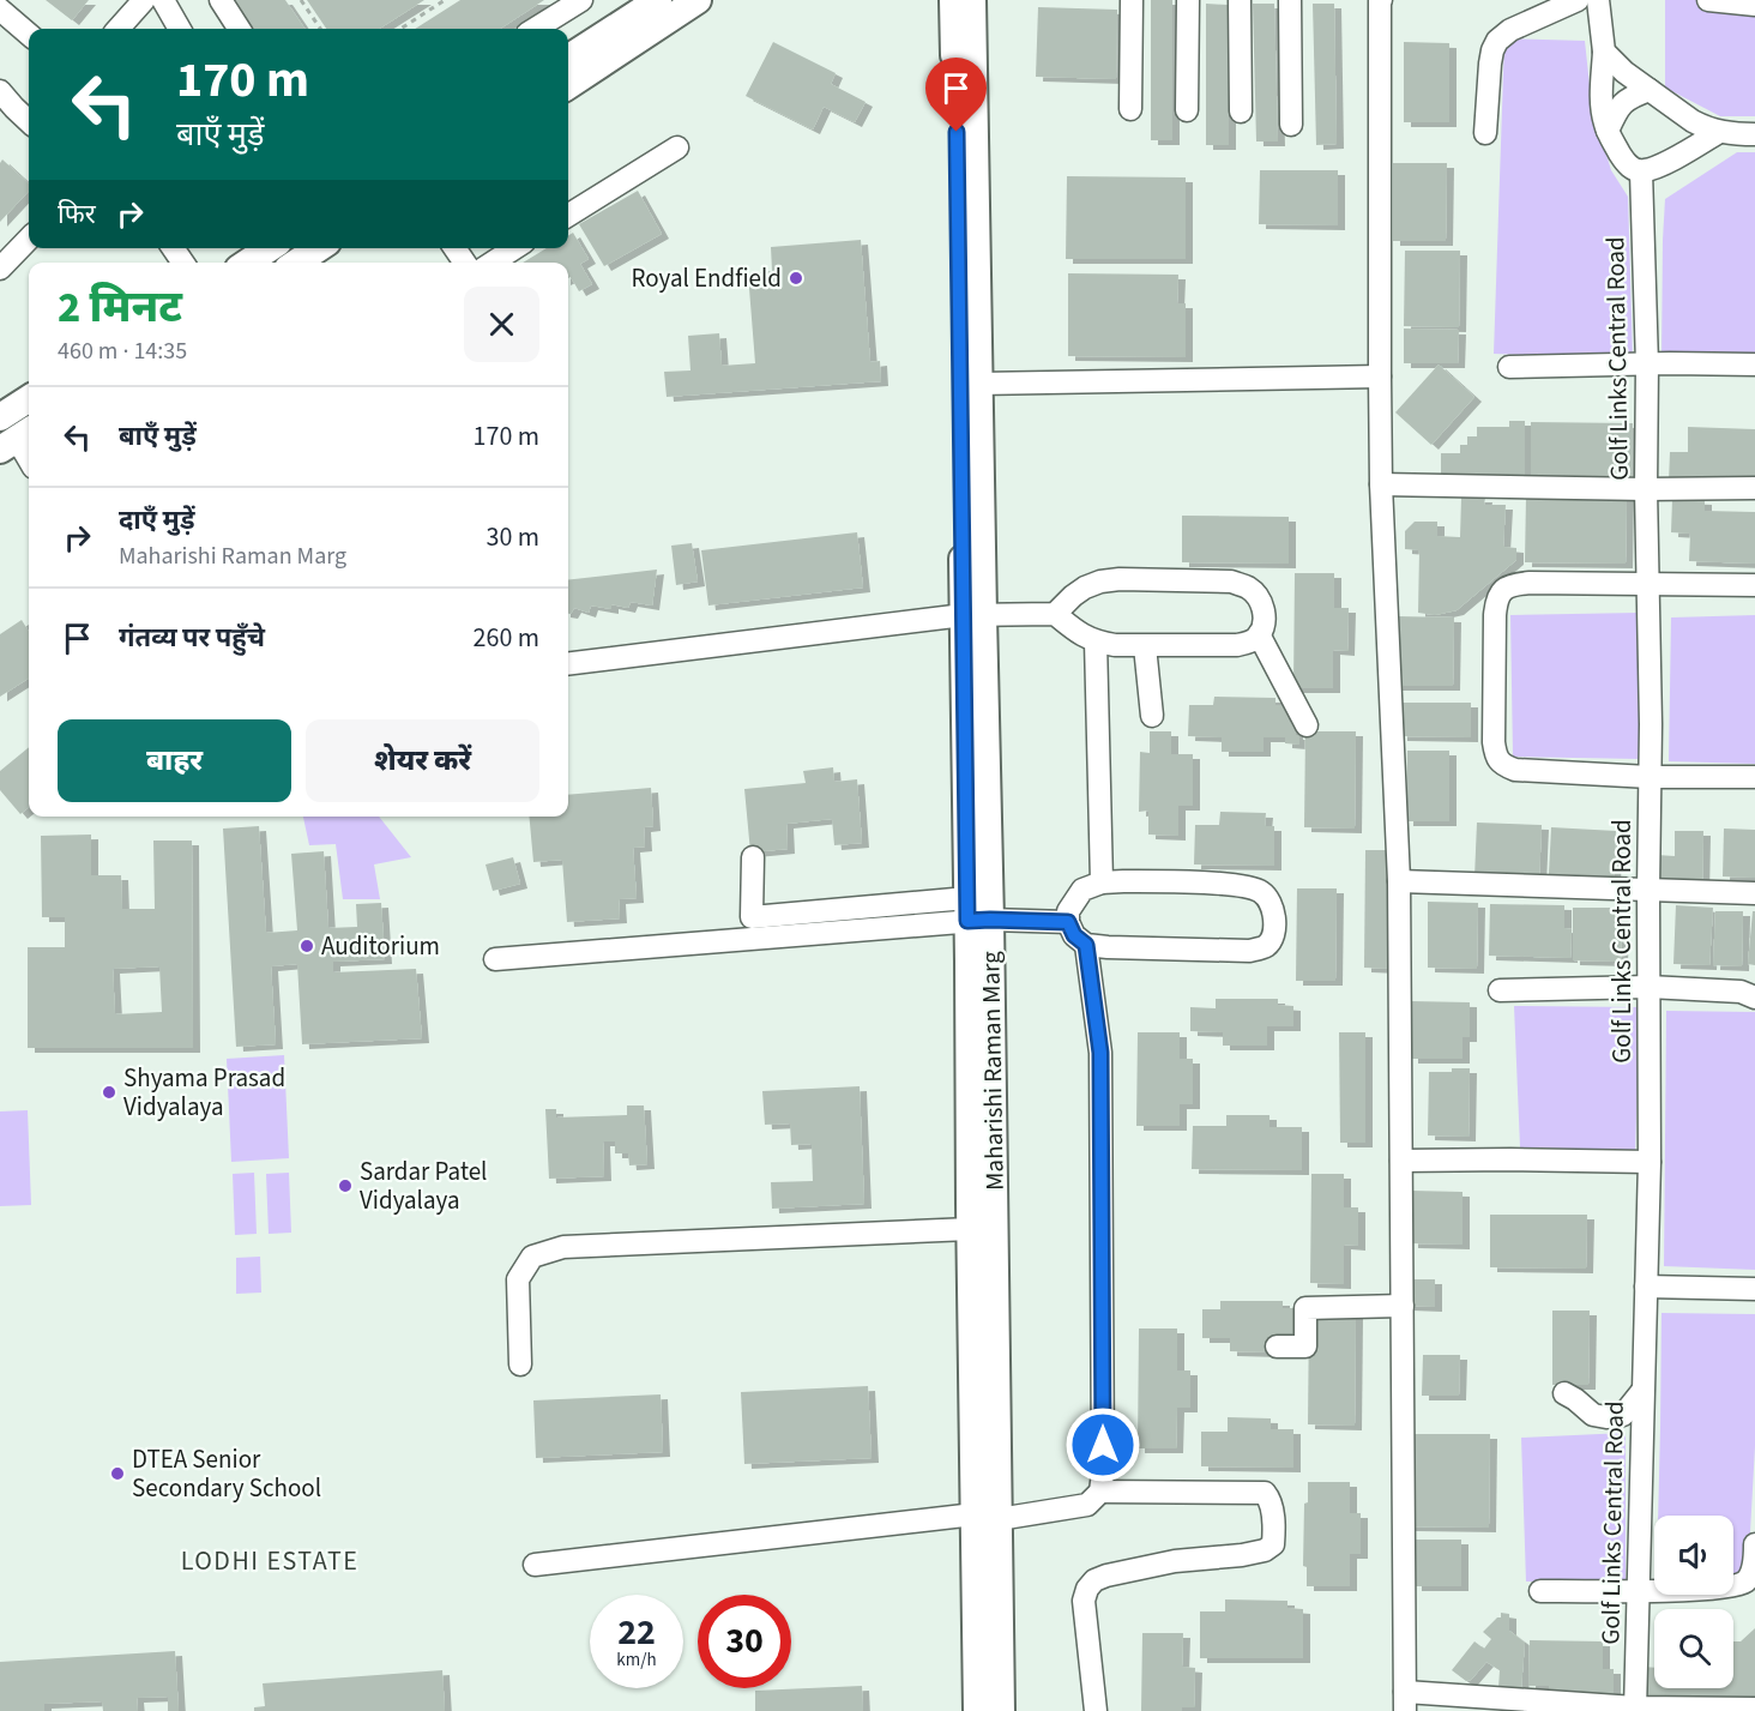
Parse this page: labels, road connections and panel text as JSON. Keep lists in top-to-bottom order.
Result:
{
  "streets": {
    "main road": ["Maharishi Raman Marg"],
    "street": ["Golf Links Central Road"]
  },
  "districts": ["LODHI ESTATE"],
  "places": [
    "Royal Endfield",
    "Auditorium",
    "Shyama Prasad Vidyalaya",
    "Sardar Patel Vidyalaya",
    "DTEA Senior Secondary School"
  ],
  "page": {
    "turn": ["170 m", "बाएँ मुड़ें"],
    "then": "फिर",
    "heading": ["2 मिनट", "460 m · 14:35"],
    "list": [
      {
        "name": "बाएँ मुड़ें",
        "value": "170 m"
      },
      {
        "name": "दाएँ मुड़ें",
        "note": "Maharishi Raman Marg",
        "value": "30 m"
      },
      {
        "name": "गंतव्य पर पहुँचे",
        "value": "260 m"
      }
    ],
    "buttons": ["बाहर", "शेयर करें"],
    "speed": "22 km/h",
    "limit": "30"
  }
}
